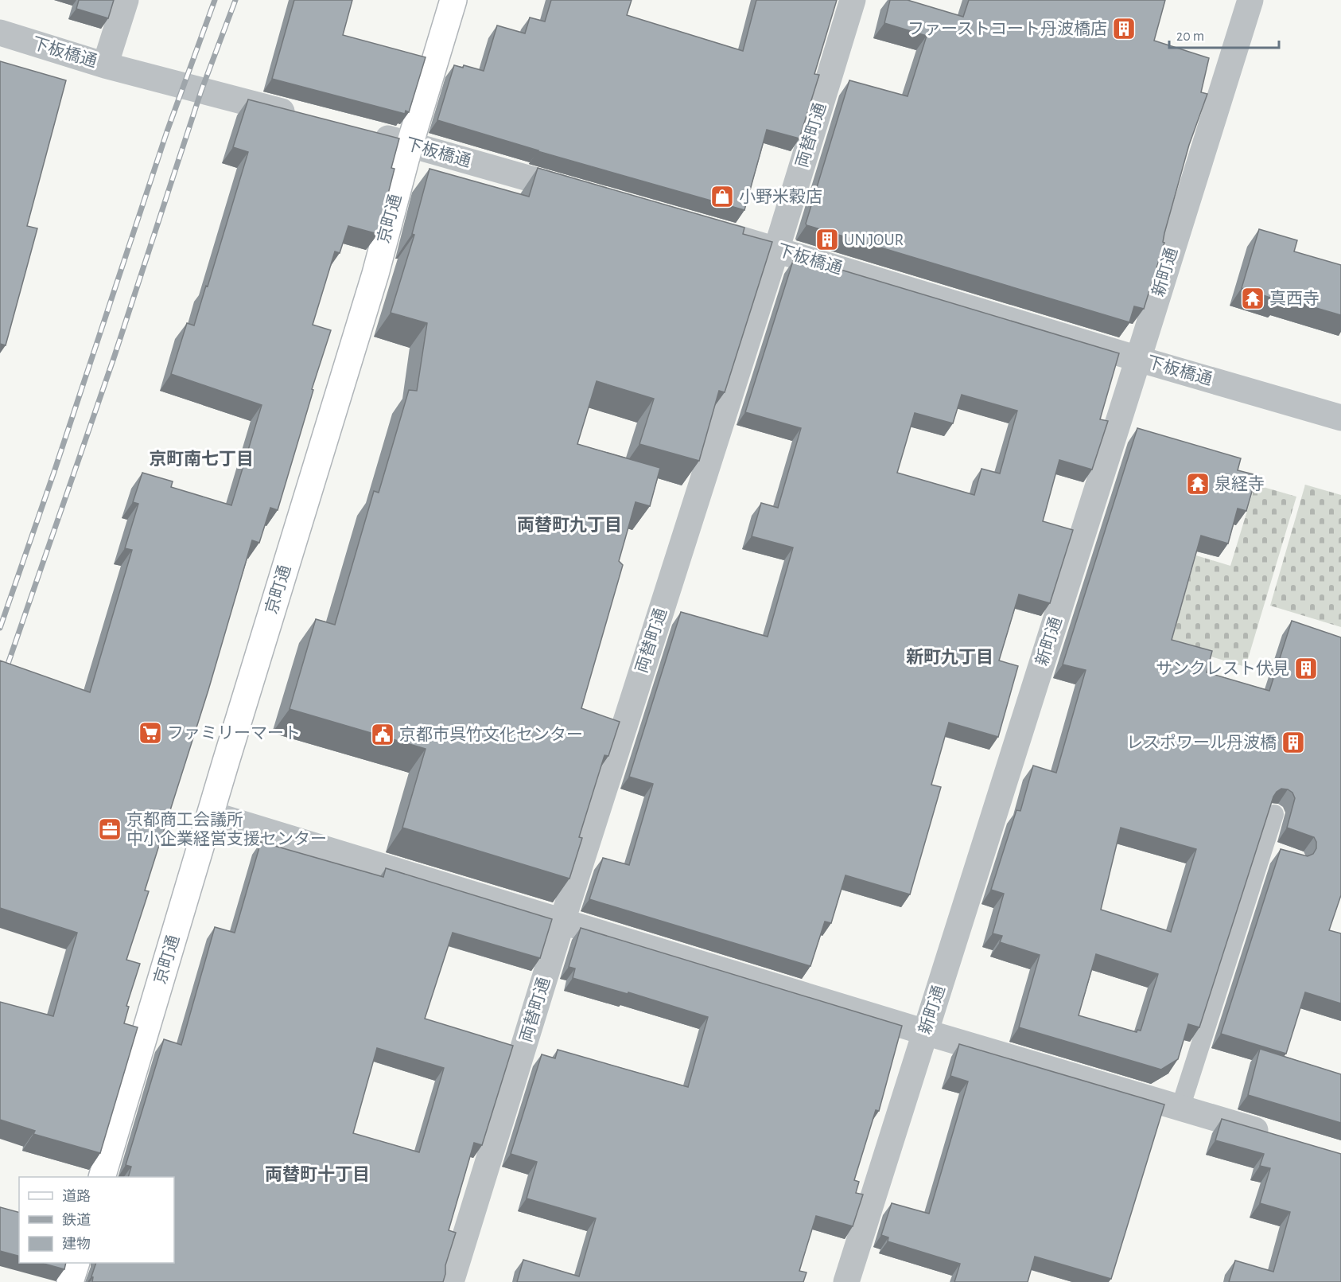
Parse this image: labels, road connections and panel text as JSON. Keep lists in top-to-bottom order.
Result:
{
  "streets": {
    "main road": ["京町通"],
    "street": ["下板橋通", "両替町通", "新町通"]
  },
  "crossings": [
    ["下板橋通", "両替町通"],
    ["下板橋通", "京町通"],
    ["下板橋通", "新町通"]
  ],
  "districts": [
    "京町南七丁目",
    "両替町九丁目",
    "新町九丁目",
    "両替町十丁目"
  ],
  "places": {
    "building": [
      "ファーストコート丹波橋店",
      "UN JOUR",
      "サンクレスト伏見",
      "レスポワール丹波橋"
    ],
    "shop": ["小野米穀店"],
    "temple": ["真西寺", "泉経寺"],
    "supermarket": ["ファミリーマート"],
    "public building": ["京都市呉竹文化センター"],
    "office": ["京都商工会議所 中小企業経営支援センター"]
  },
  "legend": ["道路", "鉄道", "建物"],
  "scale_bar": "20 m"
}
